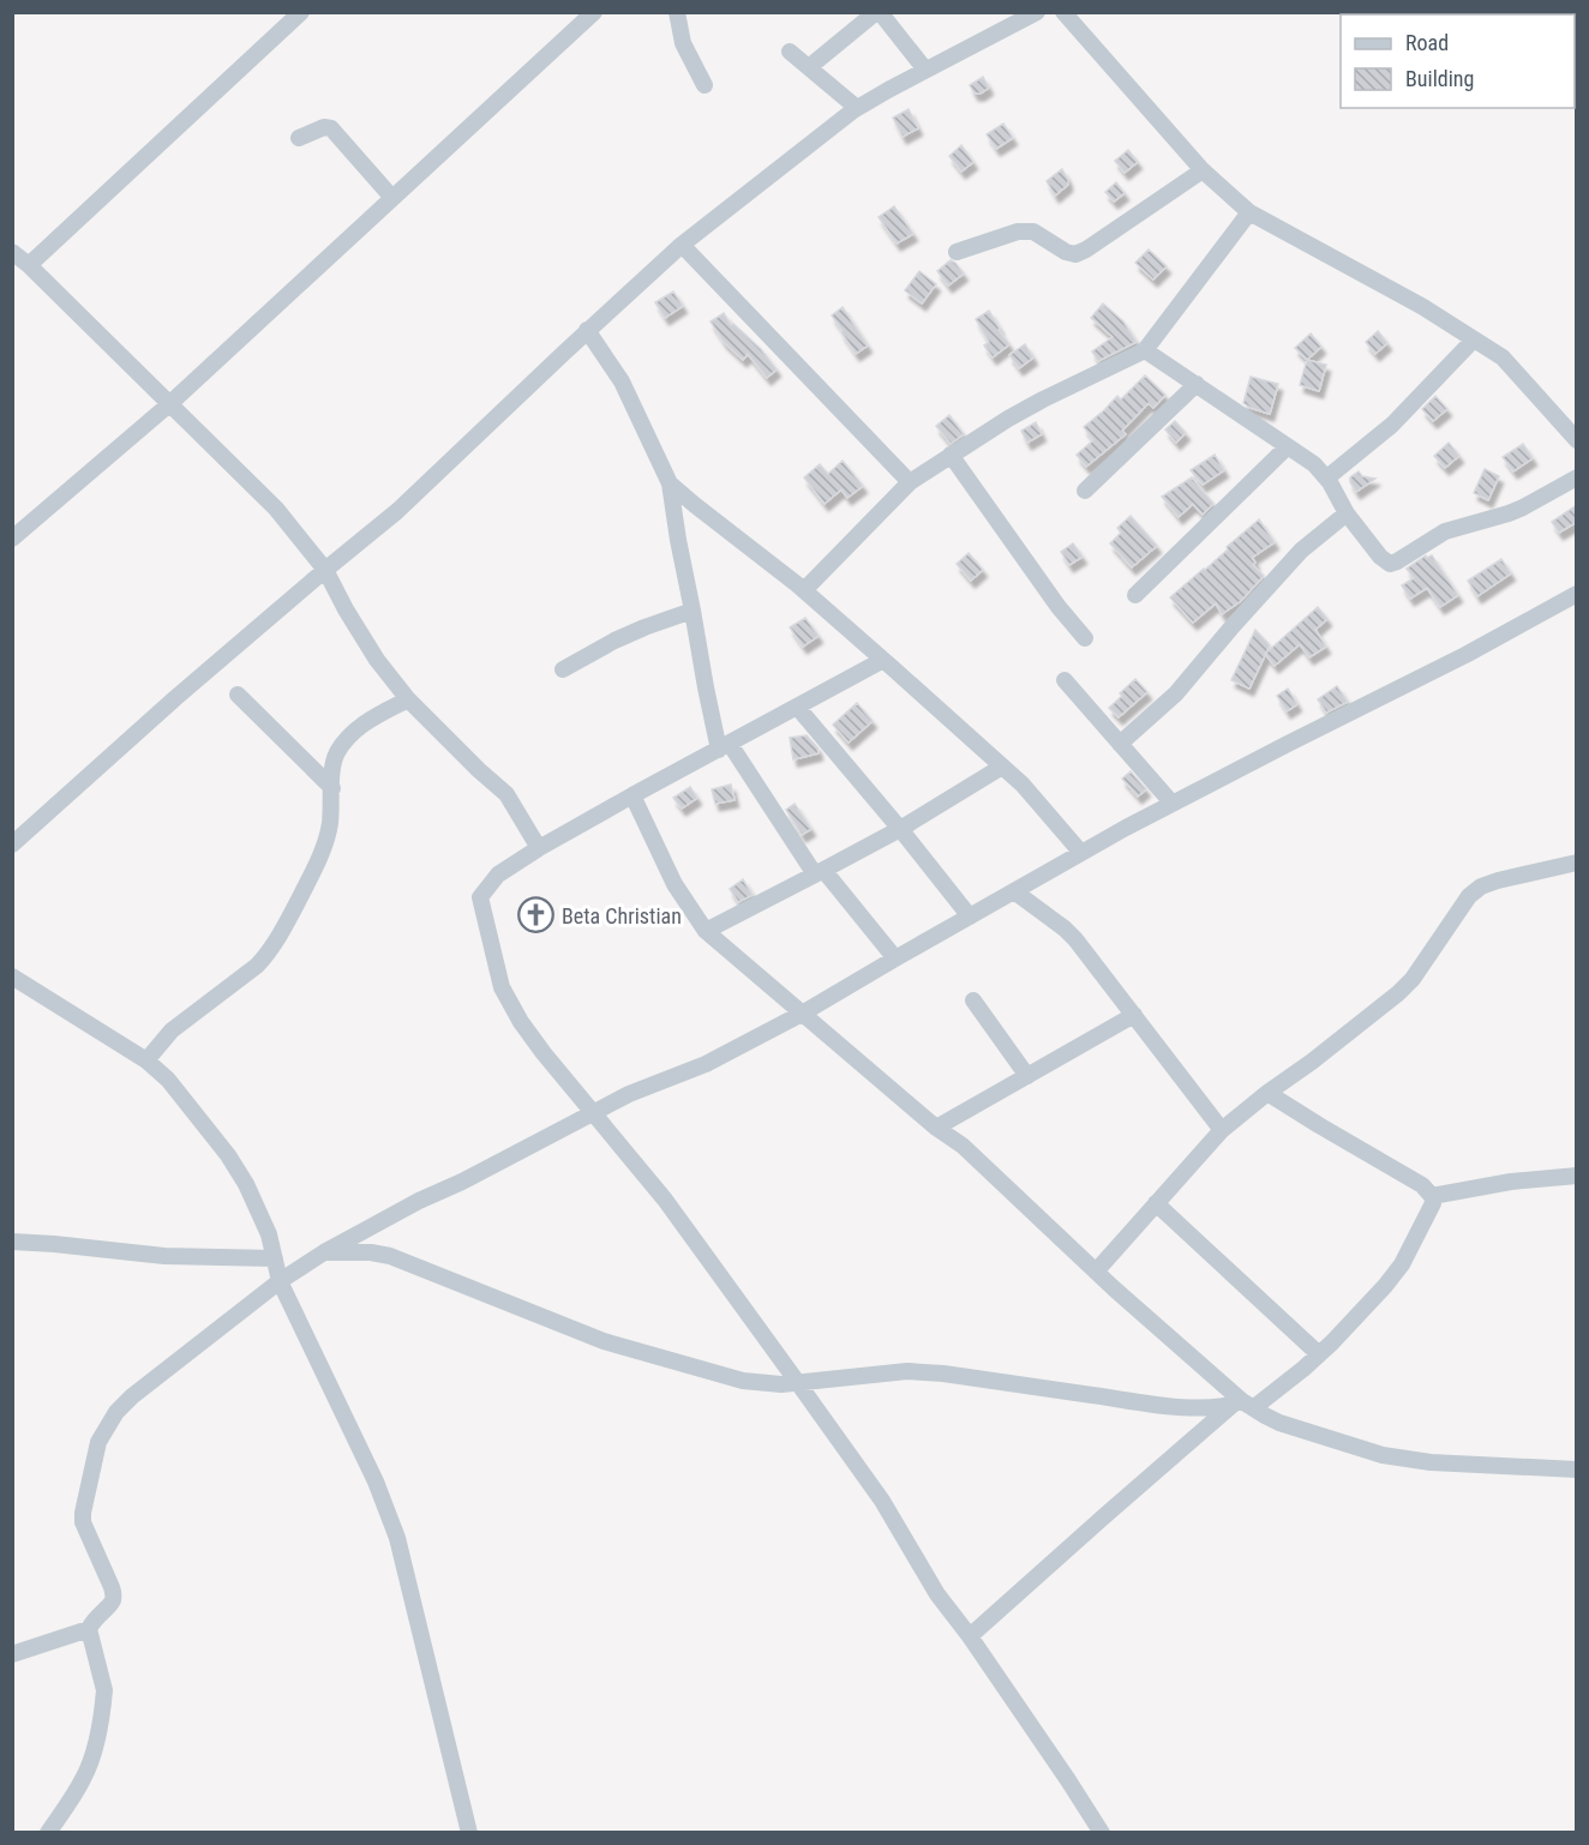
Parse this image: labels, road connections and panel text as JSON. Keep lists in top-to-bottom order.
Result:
{
  "places": {
    "church": ["Beta Christian"]
  },
  "legend": ["Road", "Building"]
}
